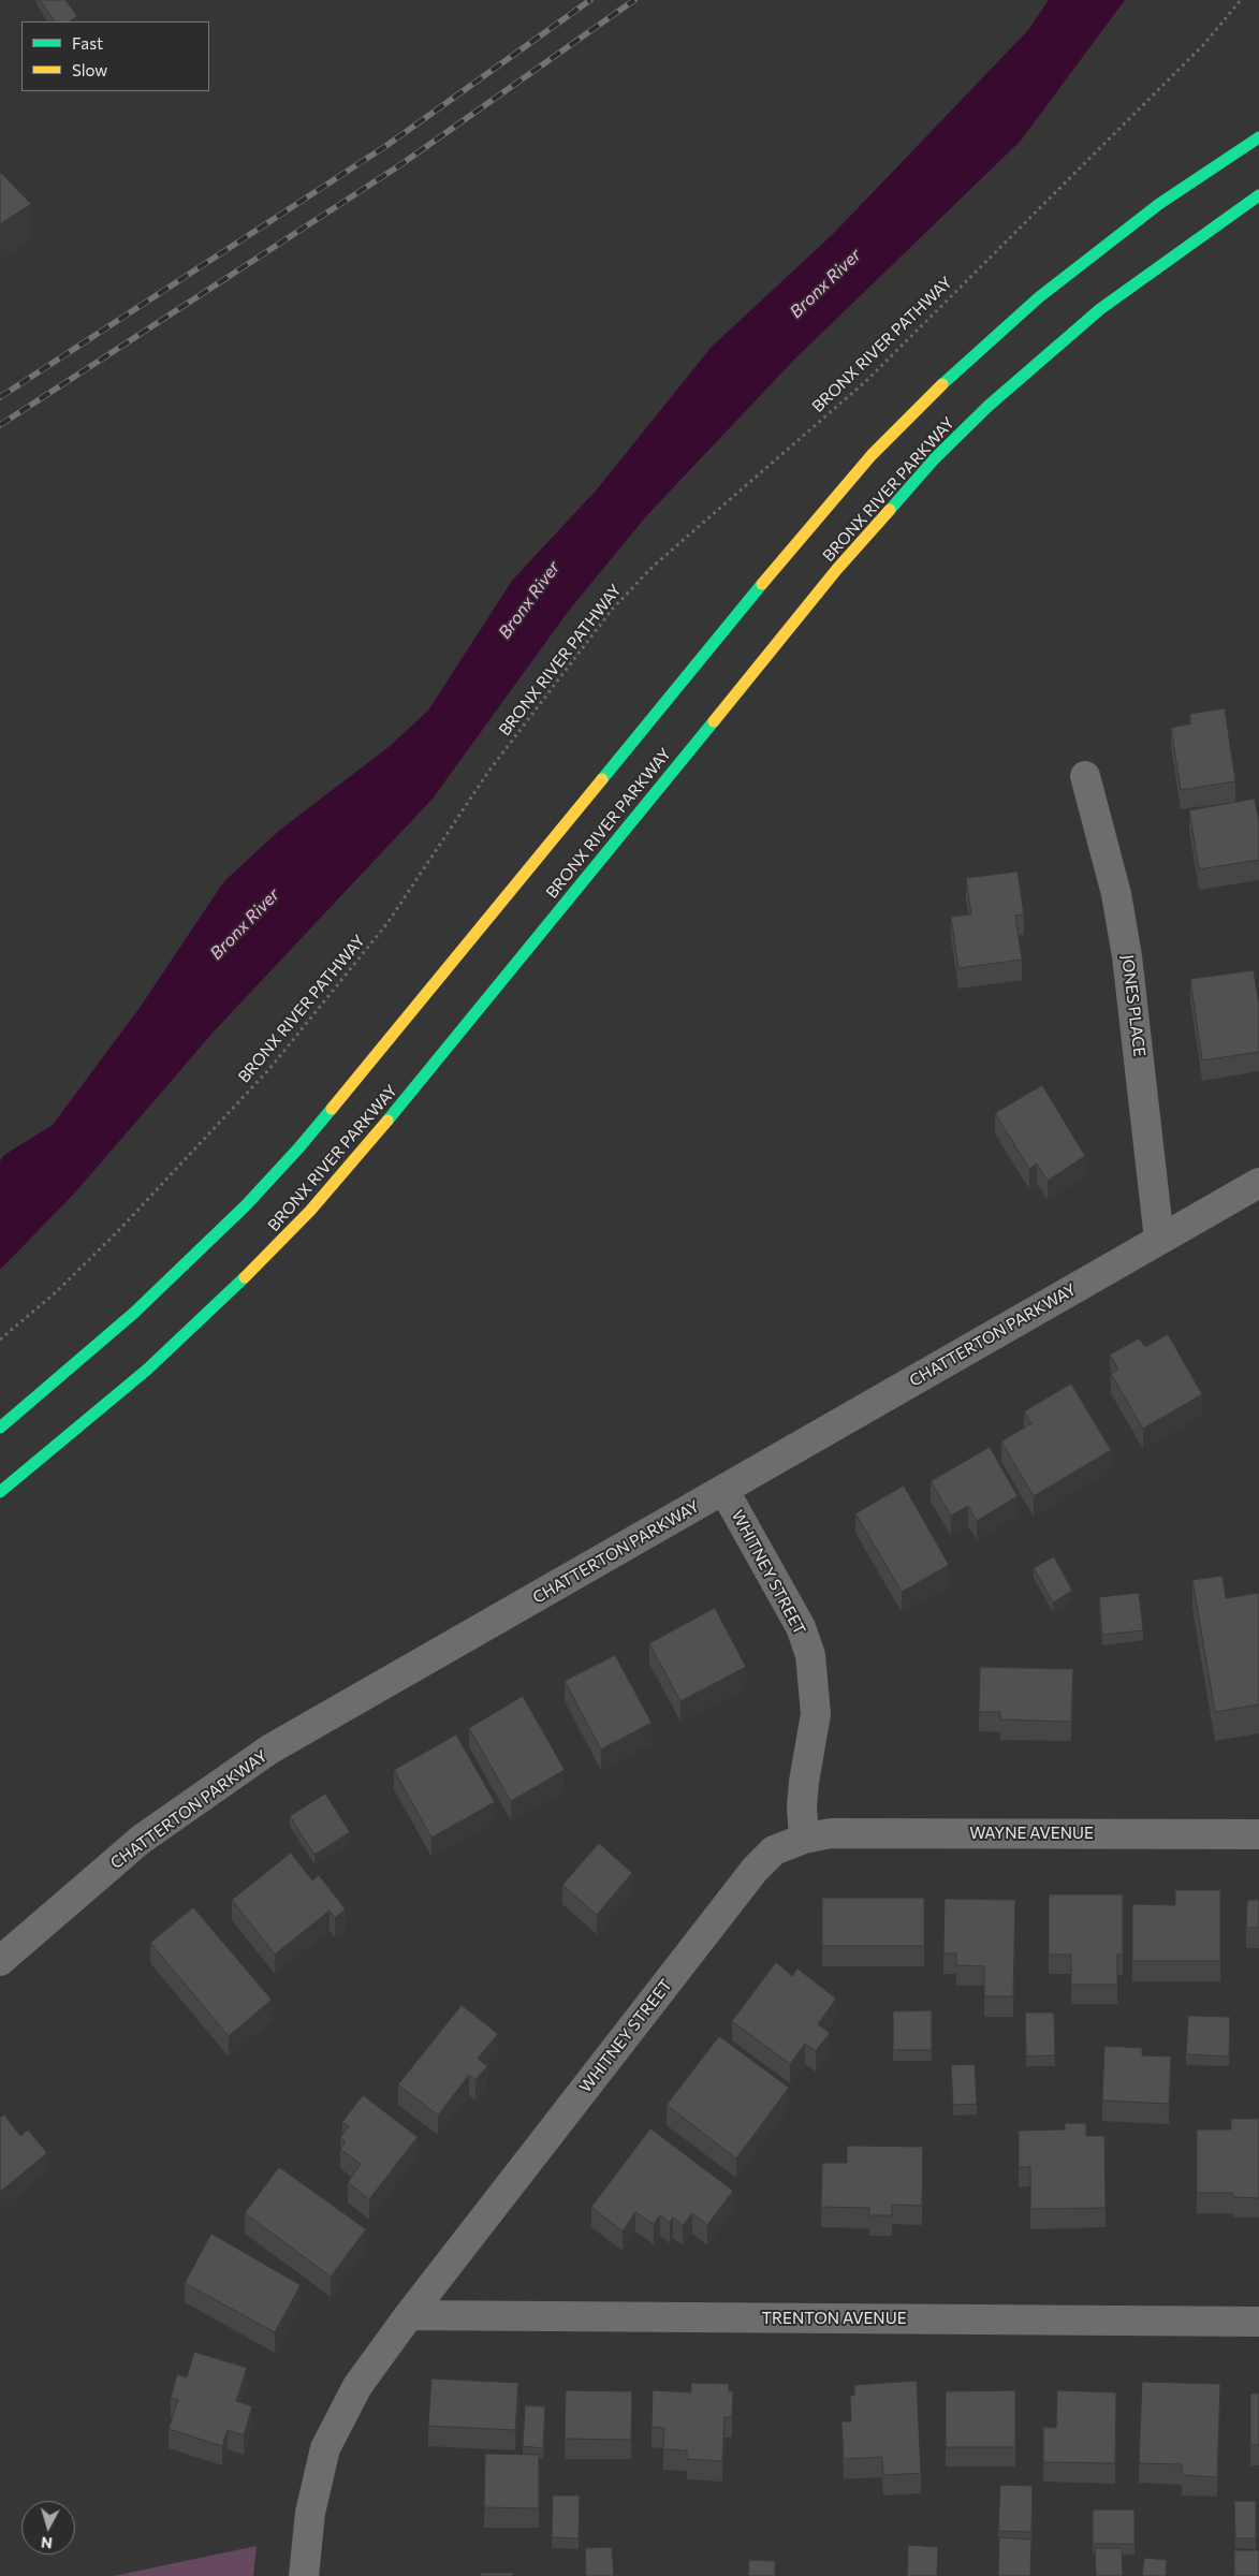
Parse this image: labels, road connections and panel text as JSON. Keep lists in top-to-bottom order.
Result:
{
  "streets": {
    "highway": ["BRONX RIVER PARKWAY"],
    "street": [
      "JONES PLACE",
      "CHATTERTON PARKWAY",
      "WHITNEY STREET",
      "WAYNE AVENUE",
      "TRENTON AVENUE"
    ],
    "path": ["BRONX RIVER PATHWAY"]
  },
  "crossings": [
    ["JONES PLACE", "CHATTERTON PARKWAY"],
    ["CHATTERTON PARKWAY", "WHITNEY STREET"],
    ["WHITNEY STREET", "WAYNE AVENUE"],
    ["WHITNEY STREET", "TRENTON AVENUE"]
  ],
  "water": ["Bronx River"],
  "legend": ["Fast", "Slow"],
  "north": "bottom"
}
